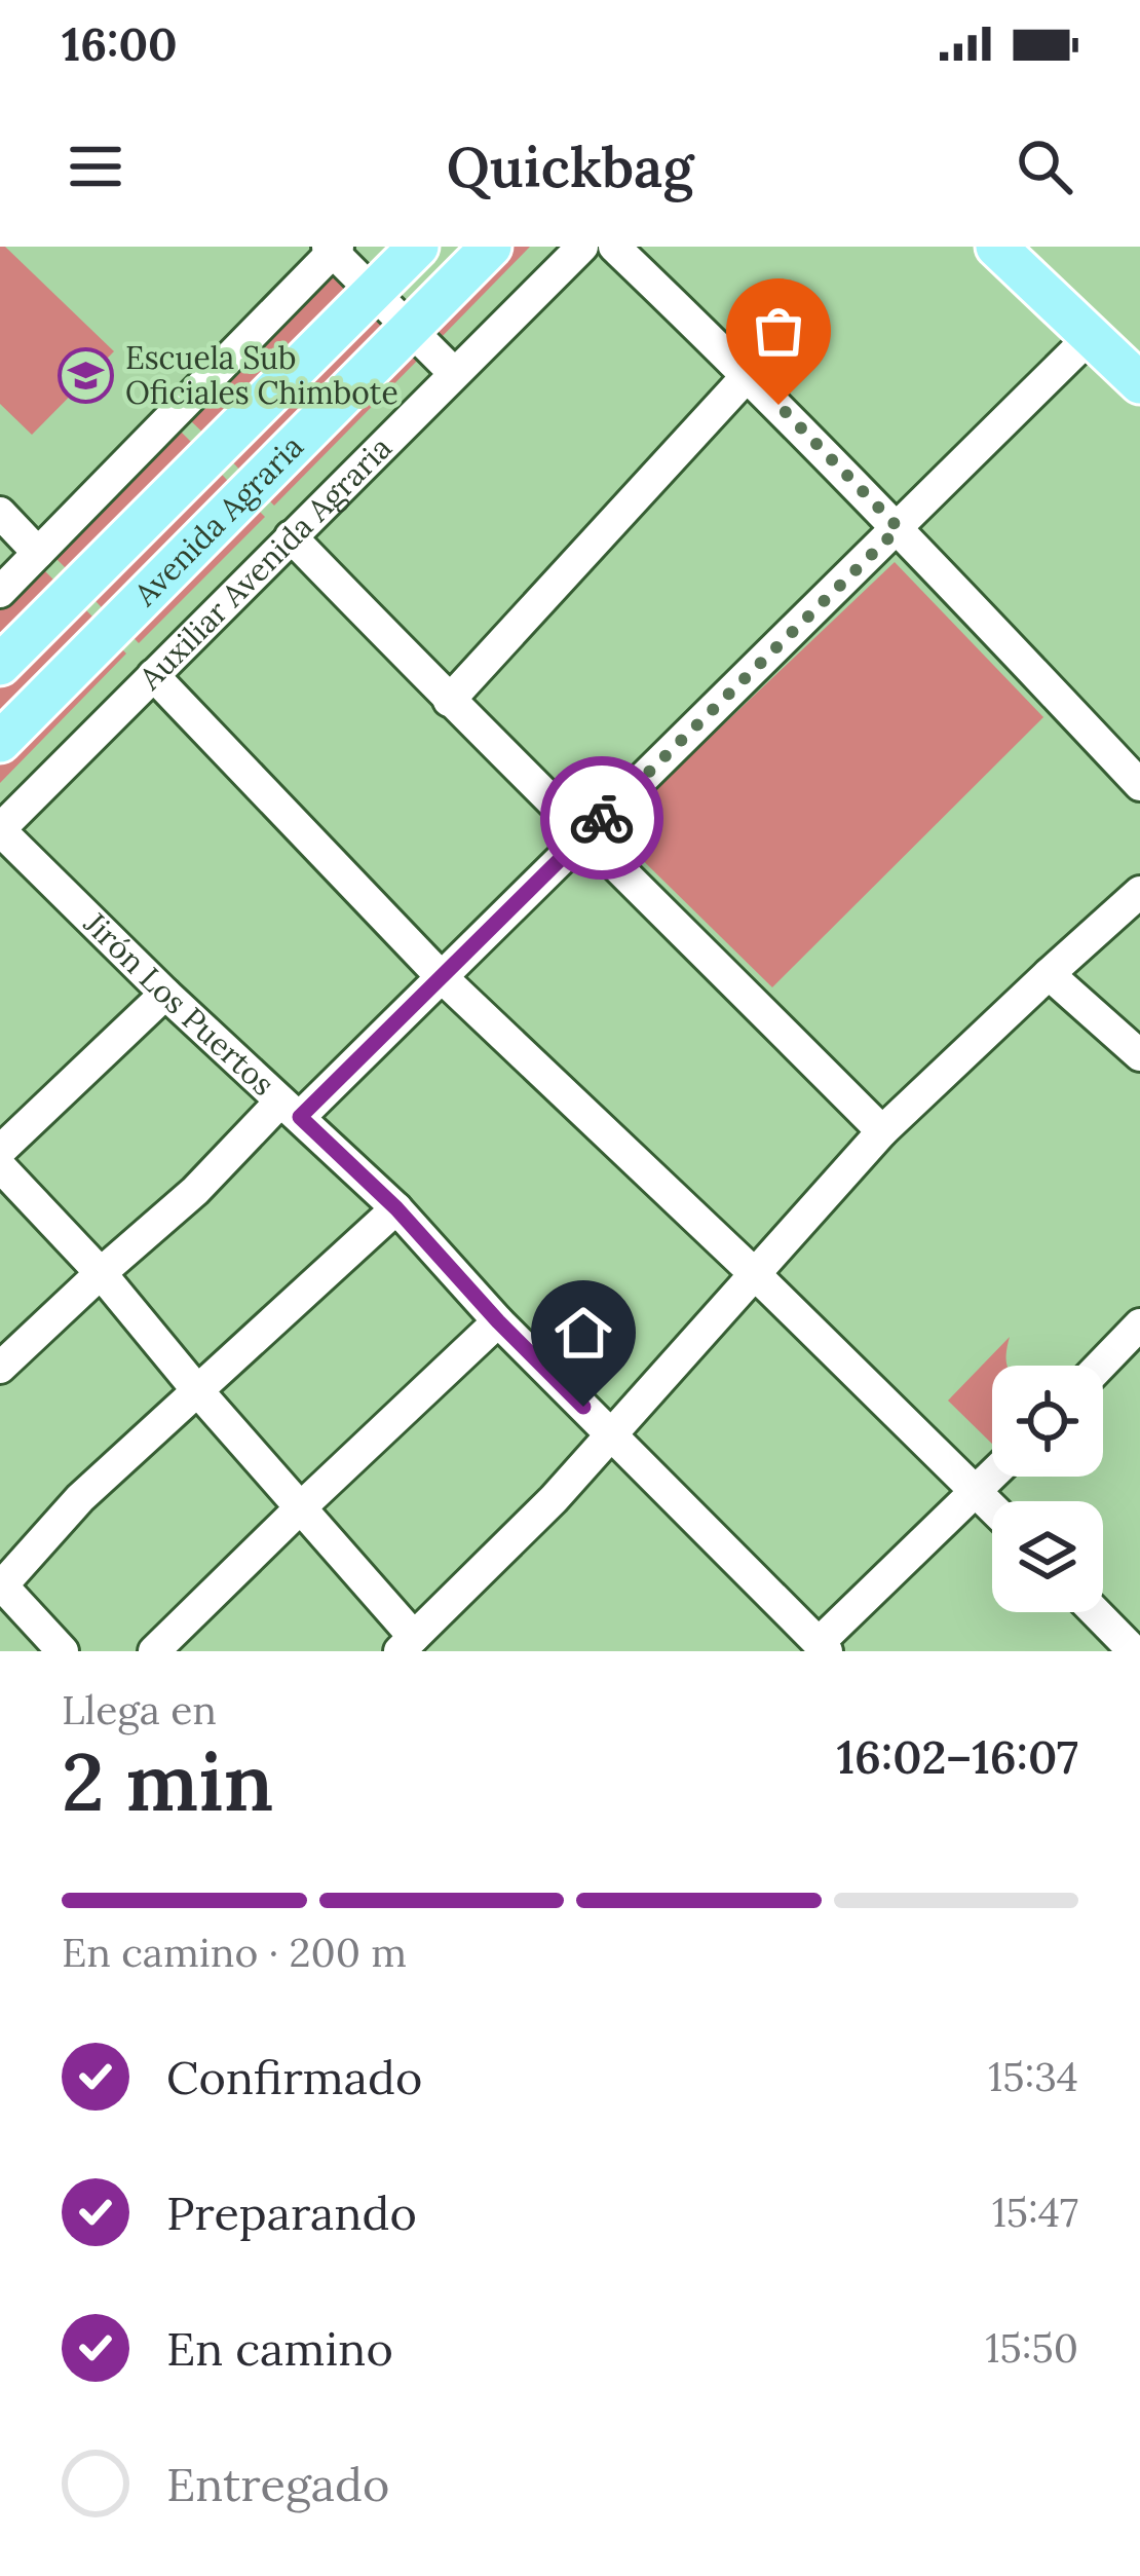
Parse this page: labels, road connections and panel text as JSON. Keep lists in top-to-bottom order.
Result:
{
  "streets": {
    "main road": ["Avenida Agraria"],
    "street": ["Auxiliar Avenida Agraria", "Jirón Los Puertos"]
  },
  "crossings": [
    ["Auxiliar Avenida Agraria", "Jirón Los Puertos"]
  ],
  "places": {
    "school or university": ["Escuela Sub Oficiales Chimbote"]
  },
  "page": {
    "status": "16:00",
    "header": "Quickbag",
    "heading": ["2 min", "Llega en", "16:02–16:07"],
    "bar": "En camino · 200 m",
    "list": [
      ["Confirmado", "15:34"],
      ["Preparando", "15:47"],
      ["En camino", "15:50"],
      "Entregado"
    ]
  }
}
